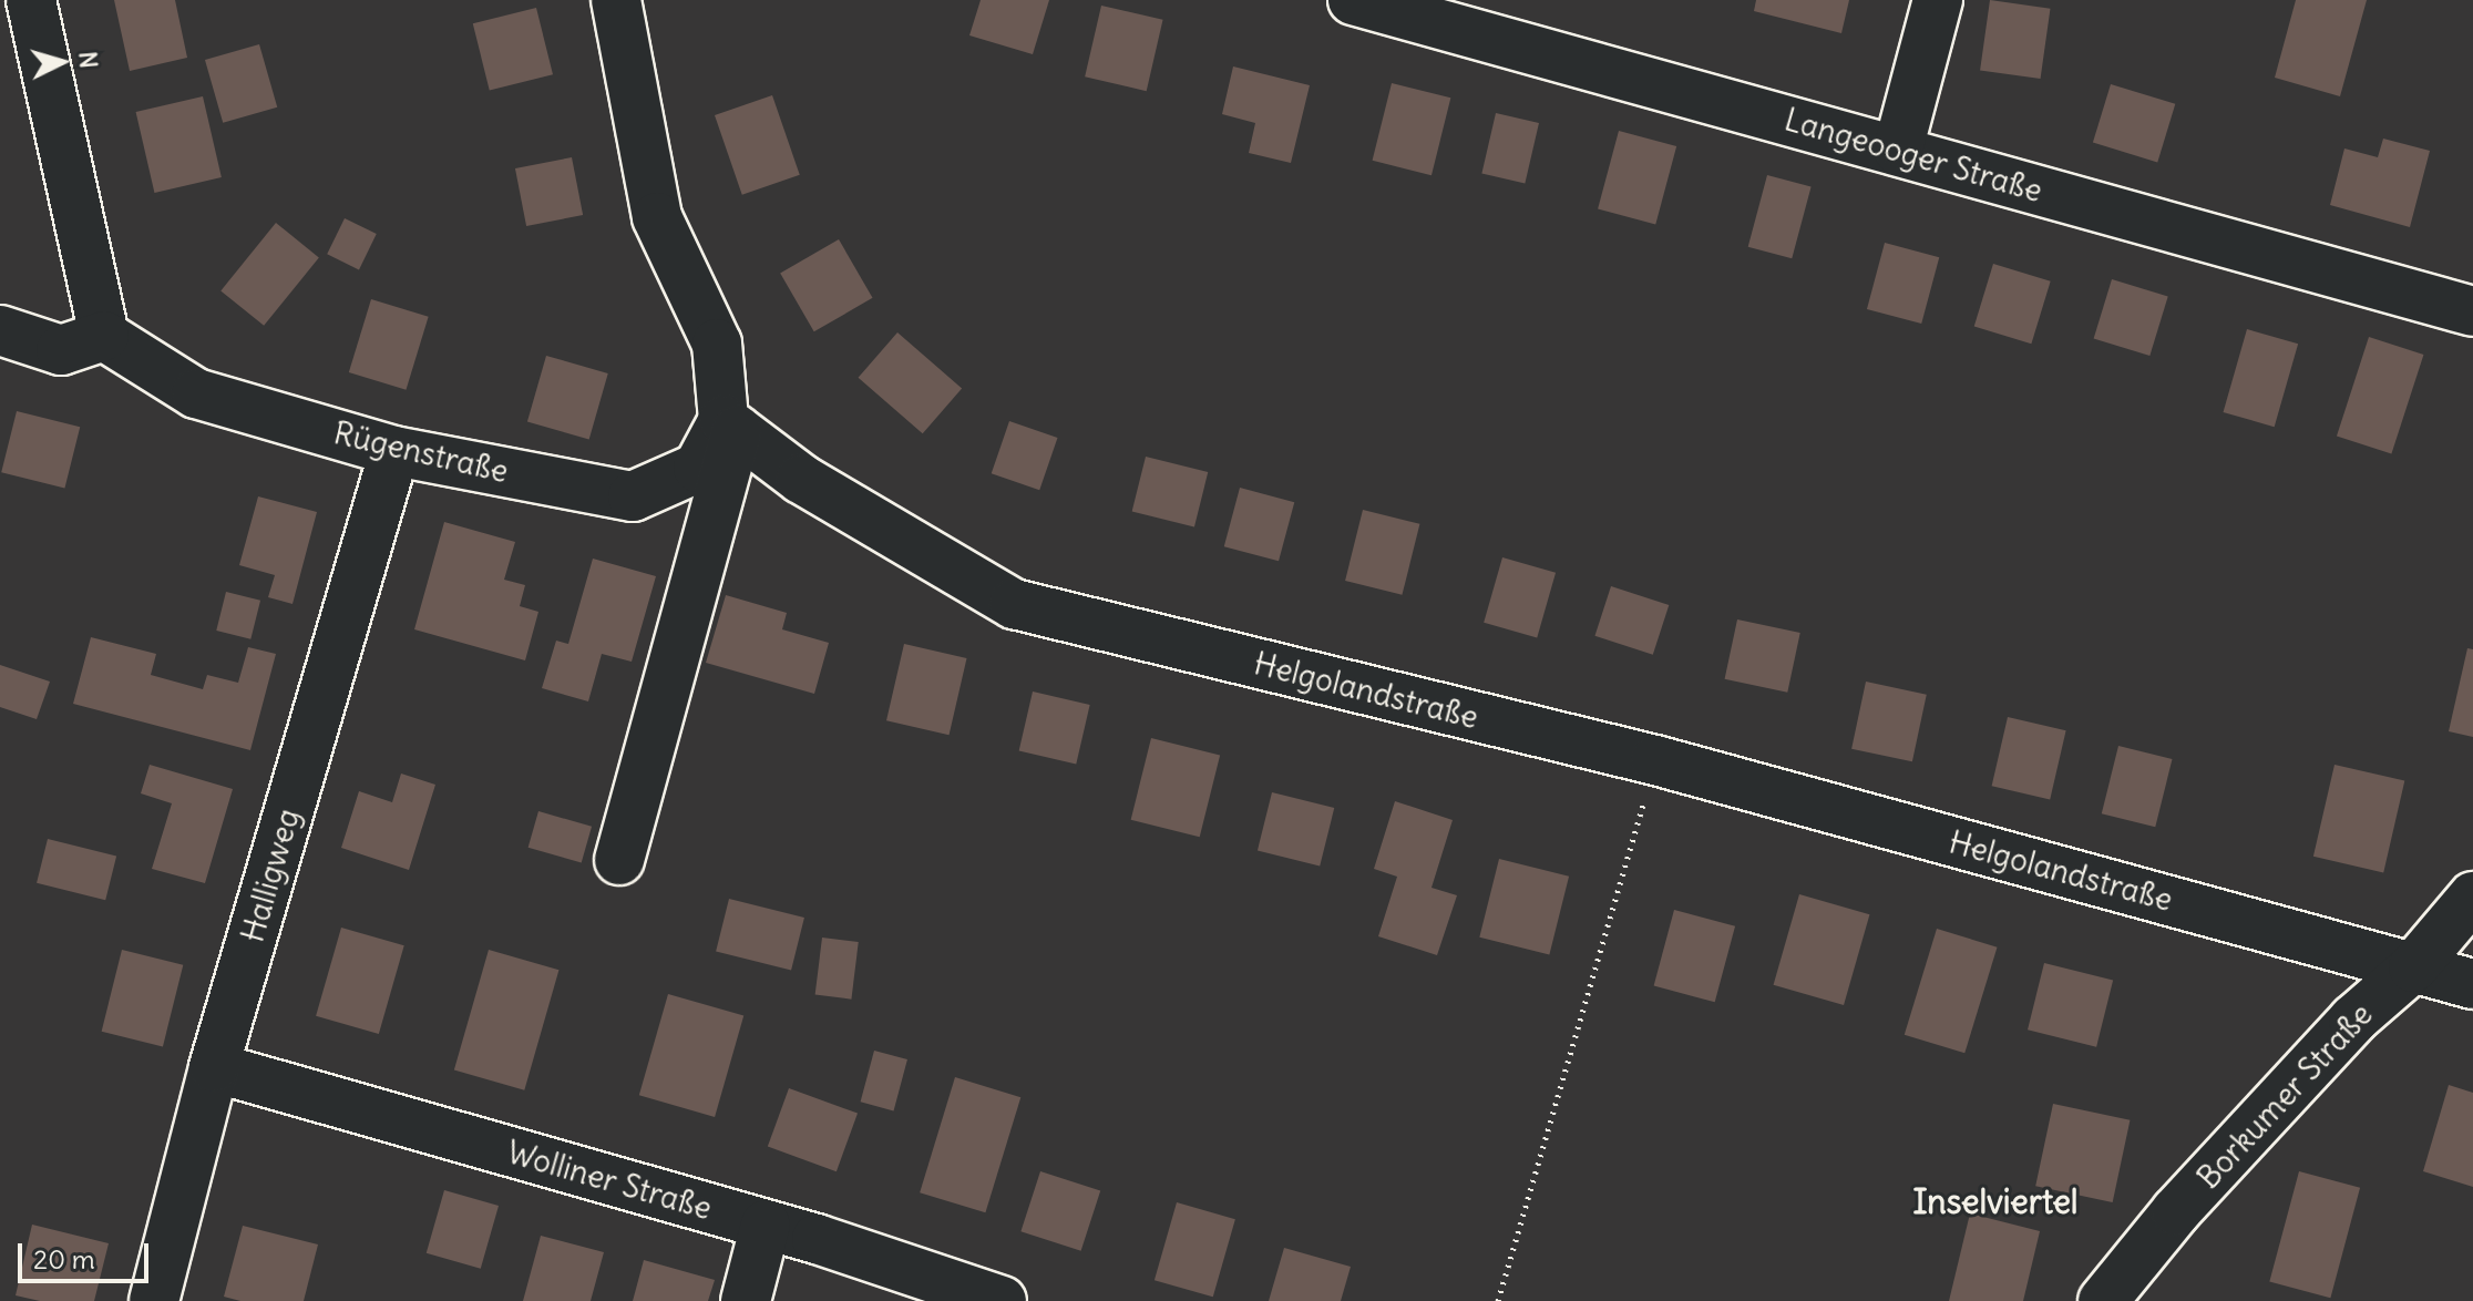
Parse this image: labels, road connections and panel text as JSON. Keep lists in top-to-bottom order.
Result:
{
  "streets": {
    "street": [
      "Langeooger Straße",
      "Rügenstraße",
      "Helgolandstraße",
      "Halligweg",
      "Borkumer Straße",
      "Wolliner Straße"
    ]
  },
  "crossings": [
    ["Rügenstraße", "Helgolandstraße"],
    ["Rügenstraße", "Halligweg"],
    ["Helgolandstraße", "Borkumer Straße"],
    ["Halligweg", "Wolliner Straße"]
  ],
  "districts": ["Inselviertel"],
  "scale_bar": "20 m",
  "north": "right"
}
